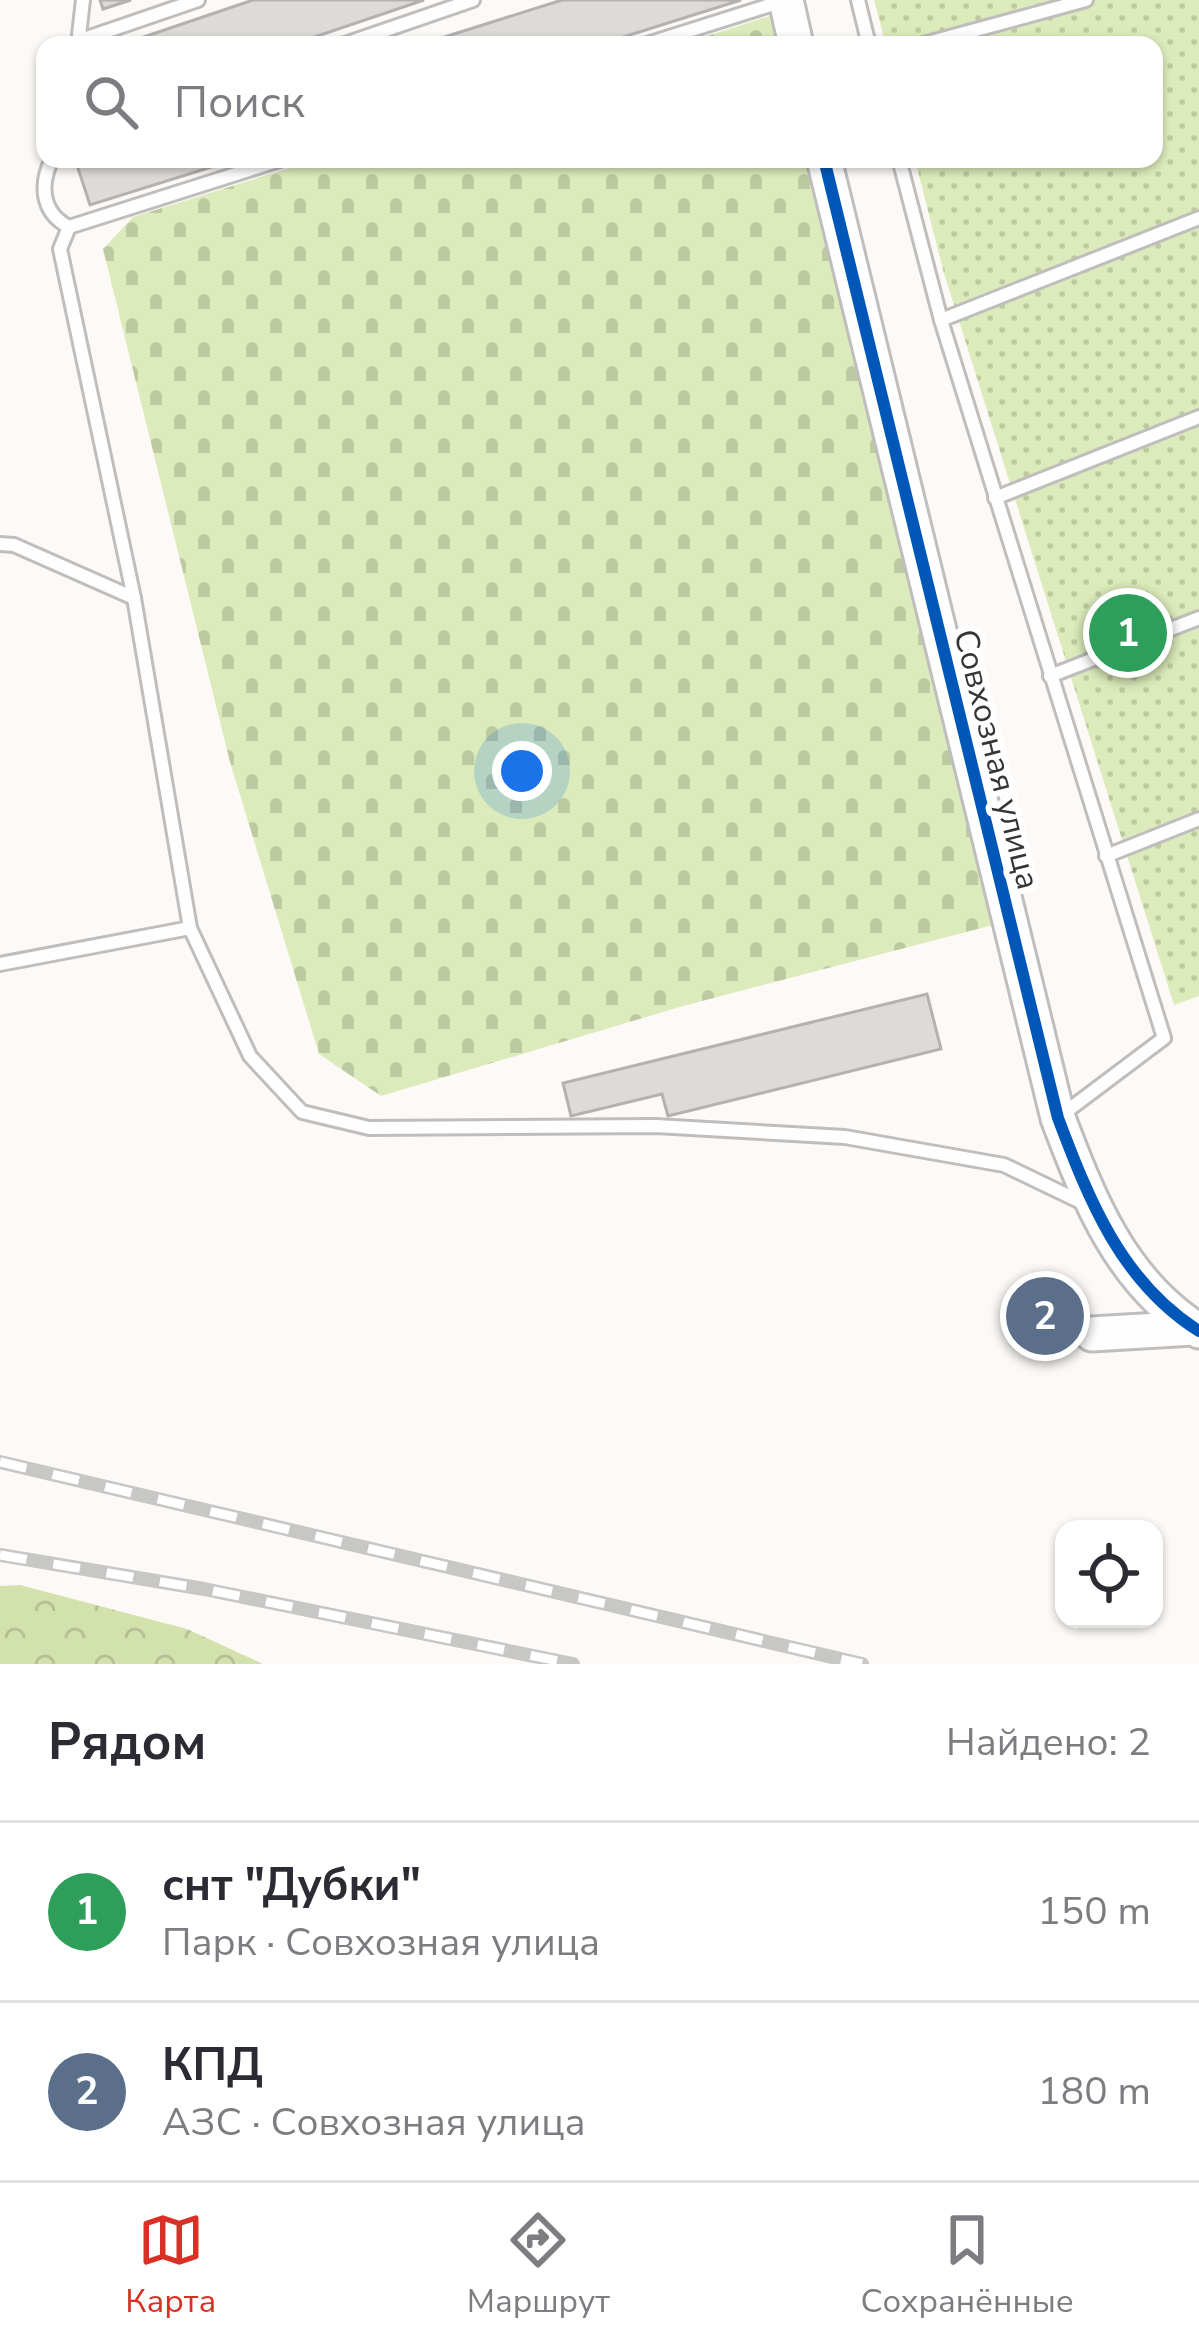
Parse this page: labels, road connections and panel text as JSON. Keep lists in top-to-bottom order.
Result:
{
  "streets": {
    "street": ["Совхозная улица"]
  },
  "page": {
    "search": "Поиск",
    "pins": ["1", "2"],
    "heading": ["Рядом", "Найдено: 2"],
    "list": [
      {
        "mark": "1",
        "name": "снт \"Дубки\"",
        "note": "Парк · Совхозная улица",
        "value": "150 m"
      },
      {
        "mark": "2",
        "name": "КПД",
        "note": "АЗС · Совхозная улица",
        "value": "180 m"
      }
    ],
    "nav": ["Карта", "Маршрут", "Сохранённые"]
  }
}
